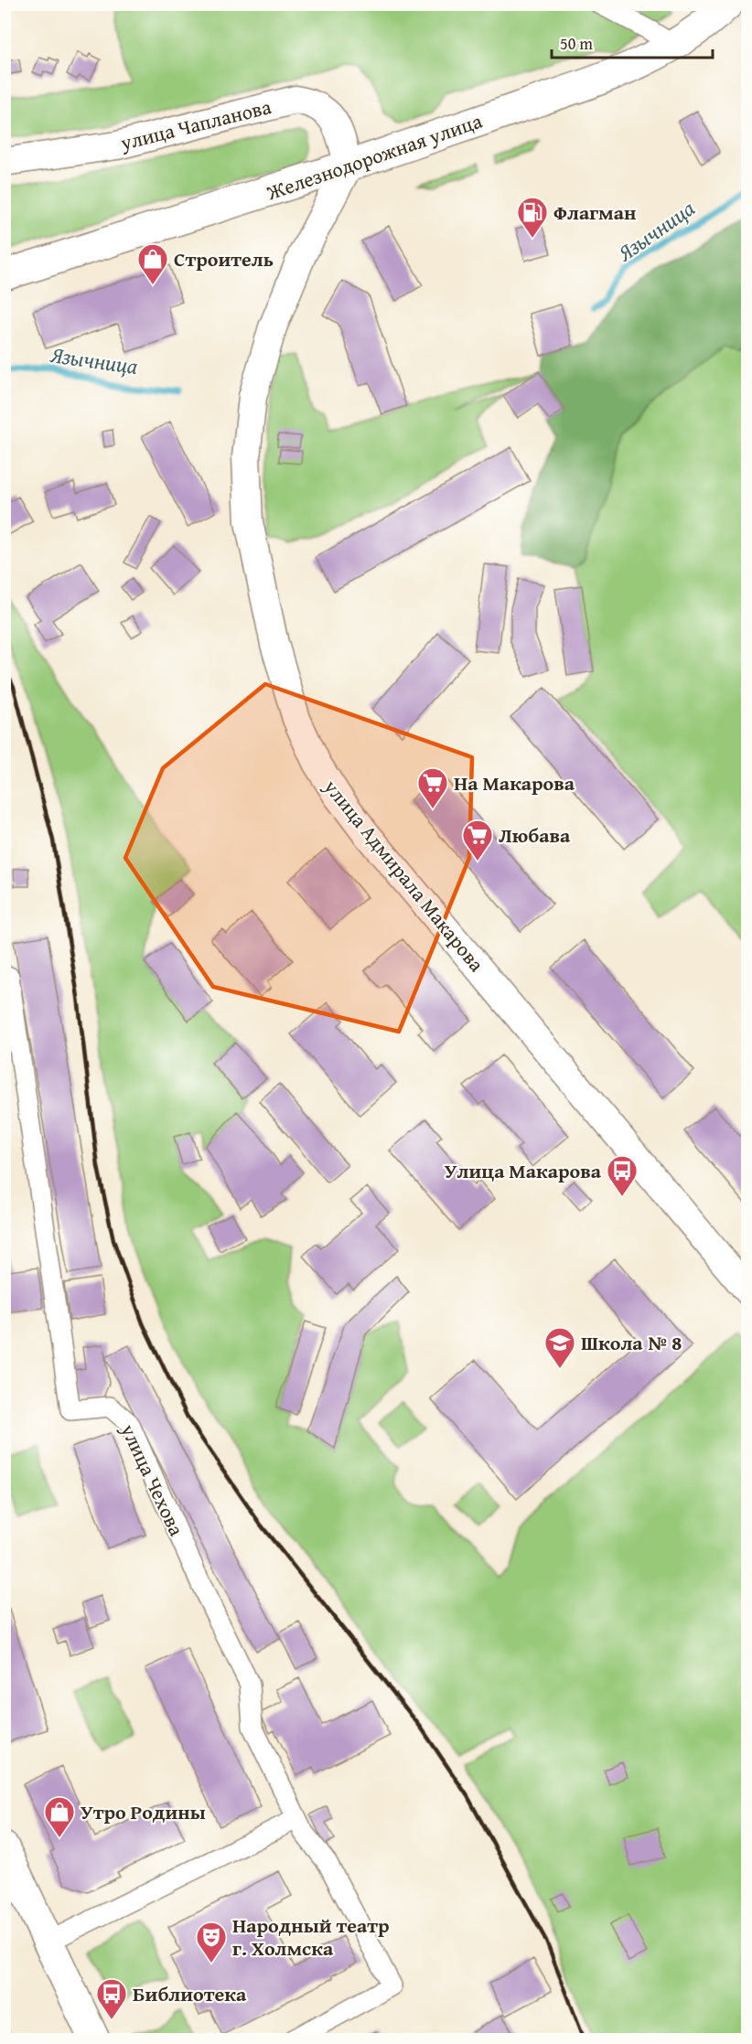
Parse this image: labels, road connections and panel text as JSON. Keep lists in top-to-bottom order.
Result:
{
  "streets": {
    "main road": ["улица Чапланова", "Железнодорожная улица", "улица Адмирала Макарова"],
    "street": ["улица Чехова"]
  },
  "crossings": [
    ["улица Чапланова", "Железнодорожная улица"],
    ["улица Чапланова", "улица Адмирала Макарова"],
    ["Железнодорожная улица", "улица Адмирала Макарова"]
  ],
  "water": ["Язычница"],
  "places": {
    "fuel station": ["Флагман"],
    "shop": ["Строитель", "Утро Родины"],
    "supermarket": ["На Макарова", "Любава"],
    "bus stop": ["Улица Макарова", "Библиотека"],
    "school or university": ["Школа № 8"],
    "theatre": ["Народный театр г. Холмска"]
  },
  "scale_bar": "50 m"
}
